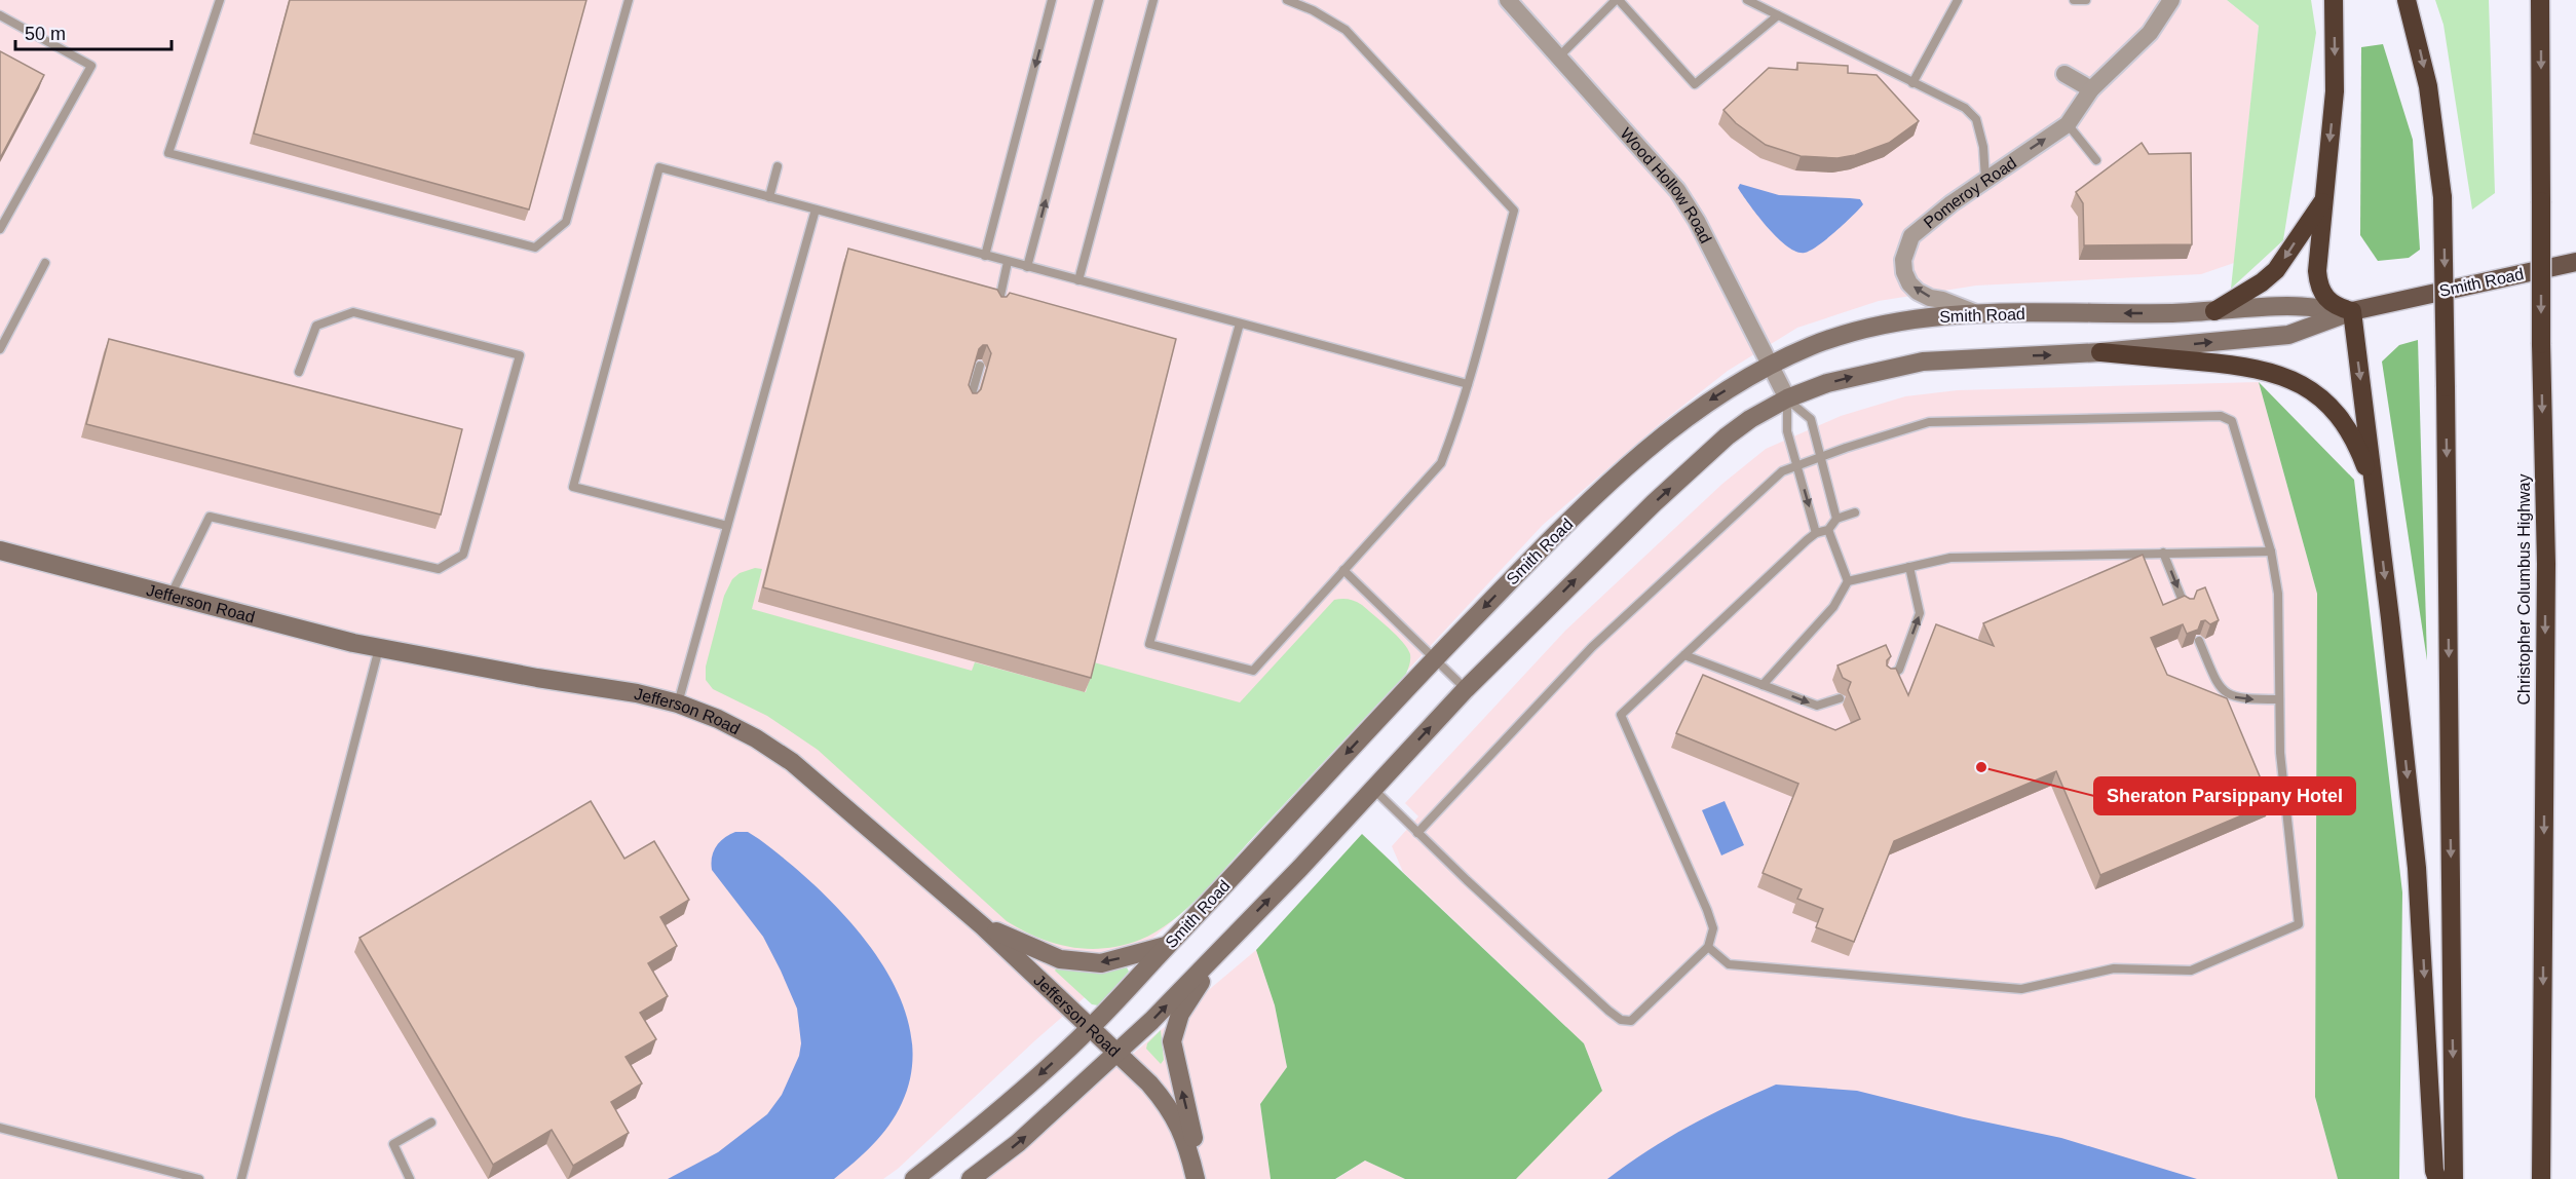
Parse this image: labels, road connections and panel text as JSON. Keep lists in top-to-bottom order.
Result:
{
  "streets": {
    "highway": ["Christopher Columbus Highway"],
    "main road": ["Smith Road", "Jefferson Road"],
    "street": ["Wood Hollow Road", "Pomeroy Road"]
  },
  "crossings": [
    ["Wood Hollow Road", "Smith Road"],
    ["Pomeroy Road", "Smith Road"],
    ["Smith Road", "Jefferson Road"]
  ],
  "places": ["Sheraton Parsippany Hotel"],
  "scale_bar": "50 m"
}
